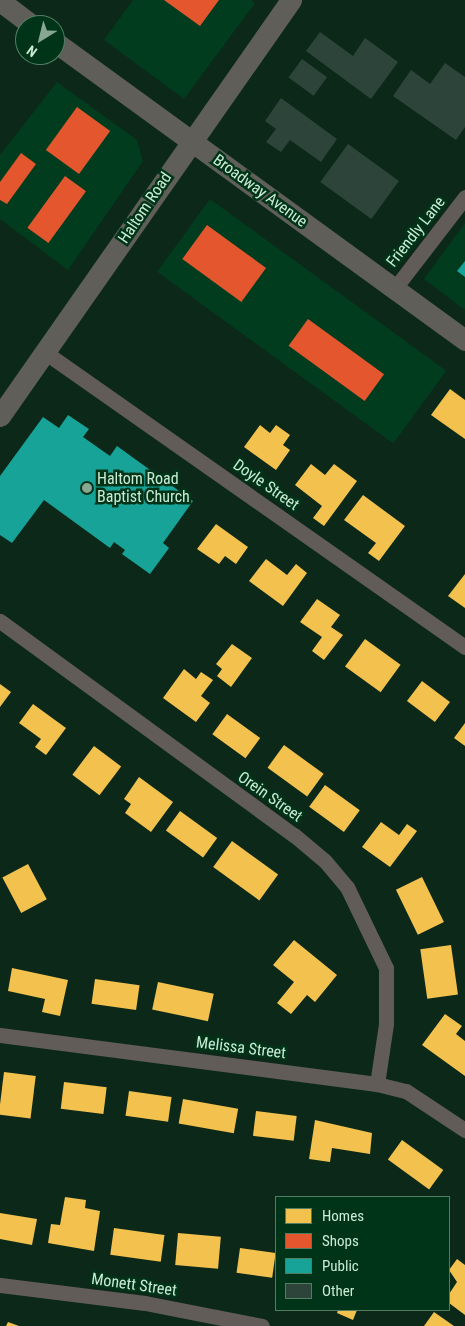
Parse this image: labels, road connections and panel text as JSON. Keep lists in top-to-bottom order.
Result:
{
  "streets": {
    "main road": ["Broadway Avenue", "Haltom Road"],
    "street": [
      "Friendly Lane",
      "Doyle Street",
      "Orein Street",
      "Melissa Street",
      "Monett Street"
    ]
  },
  "crossings": [
    ["Broadway Avenue", "Haltom Road"],
    ["Broadway Avenue", "Friendly Lane"],
    ["Haltom Road", "Doyle Street"],
    ["Orein Street", "Melissa Street"]
  ],
  "places": ["Haltom Road Baptist Church"],
  "legend": [
    "Homes",
    "Shops",
    "Public",
    "Other"
  ],
  "north": "bottom left"
}
